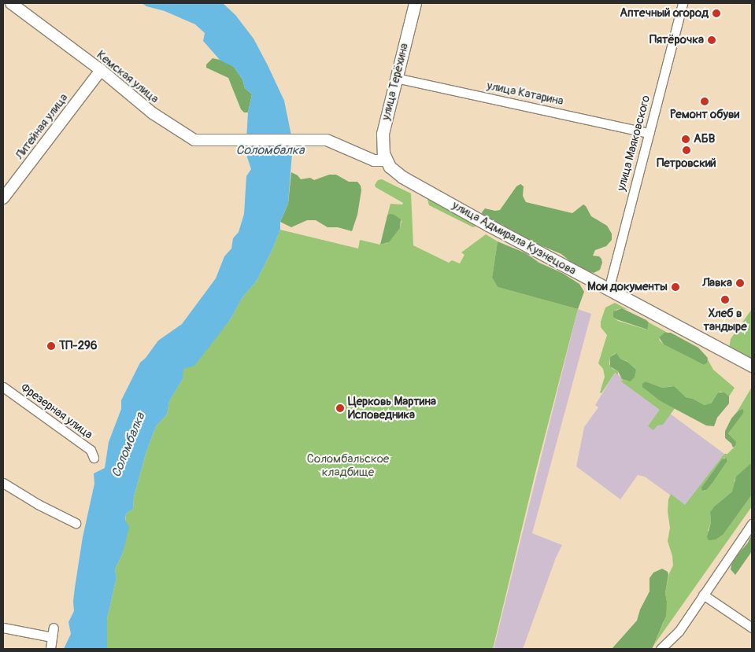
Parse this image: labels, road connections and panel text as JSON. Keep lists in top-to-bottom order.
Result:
{
  "streets": {
    "main road": ["улица Терёхина", "улица Адмирала Кузнецова"],
    "street": [
      "Кемская улица",
      "улица Катарина",
      "Литейная улица",
      "улица Маяковского",
      "Фрезерная улица"
    ]
  },
  "crossings": [
    ["Кемская улица", "улица Терёхина"],
    ["Кемская улица", "Литейная улица"],
    ["Кемская улица", "улица Адмирала Кузнецова"],
    ["улица Терёхина", "улица Катарина"],
    ["улица Терёхина", "улица Адмирала Кузнецова"],
    ["улица Катарина", "улица Маяковского"],
    ["улица Маяковского", "улица Адмирала Кузнецова"]
  ],
  "water": ["Соломбалка"],
  "parks": ["Соломбальское кладбище"],
  "places": [
    "Аптечный огород",
    "Пятёрочка",
    "Ремонт обуви",
    "АБВ",
    "Петровский",
    "Лавка",
    "Мои документы",
    "Хлеб в тандыре",
    "ТП-296",
    "Церковь Мартина Исповедника"
  ]
}
